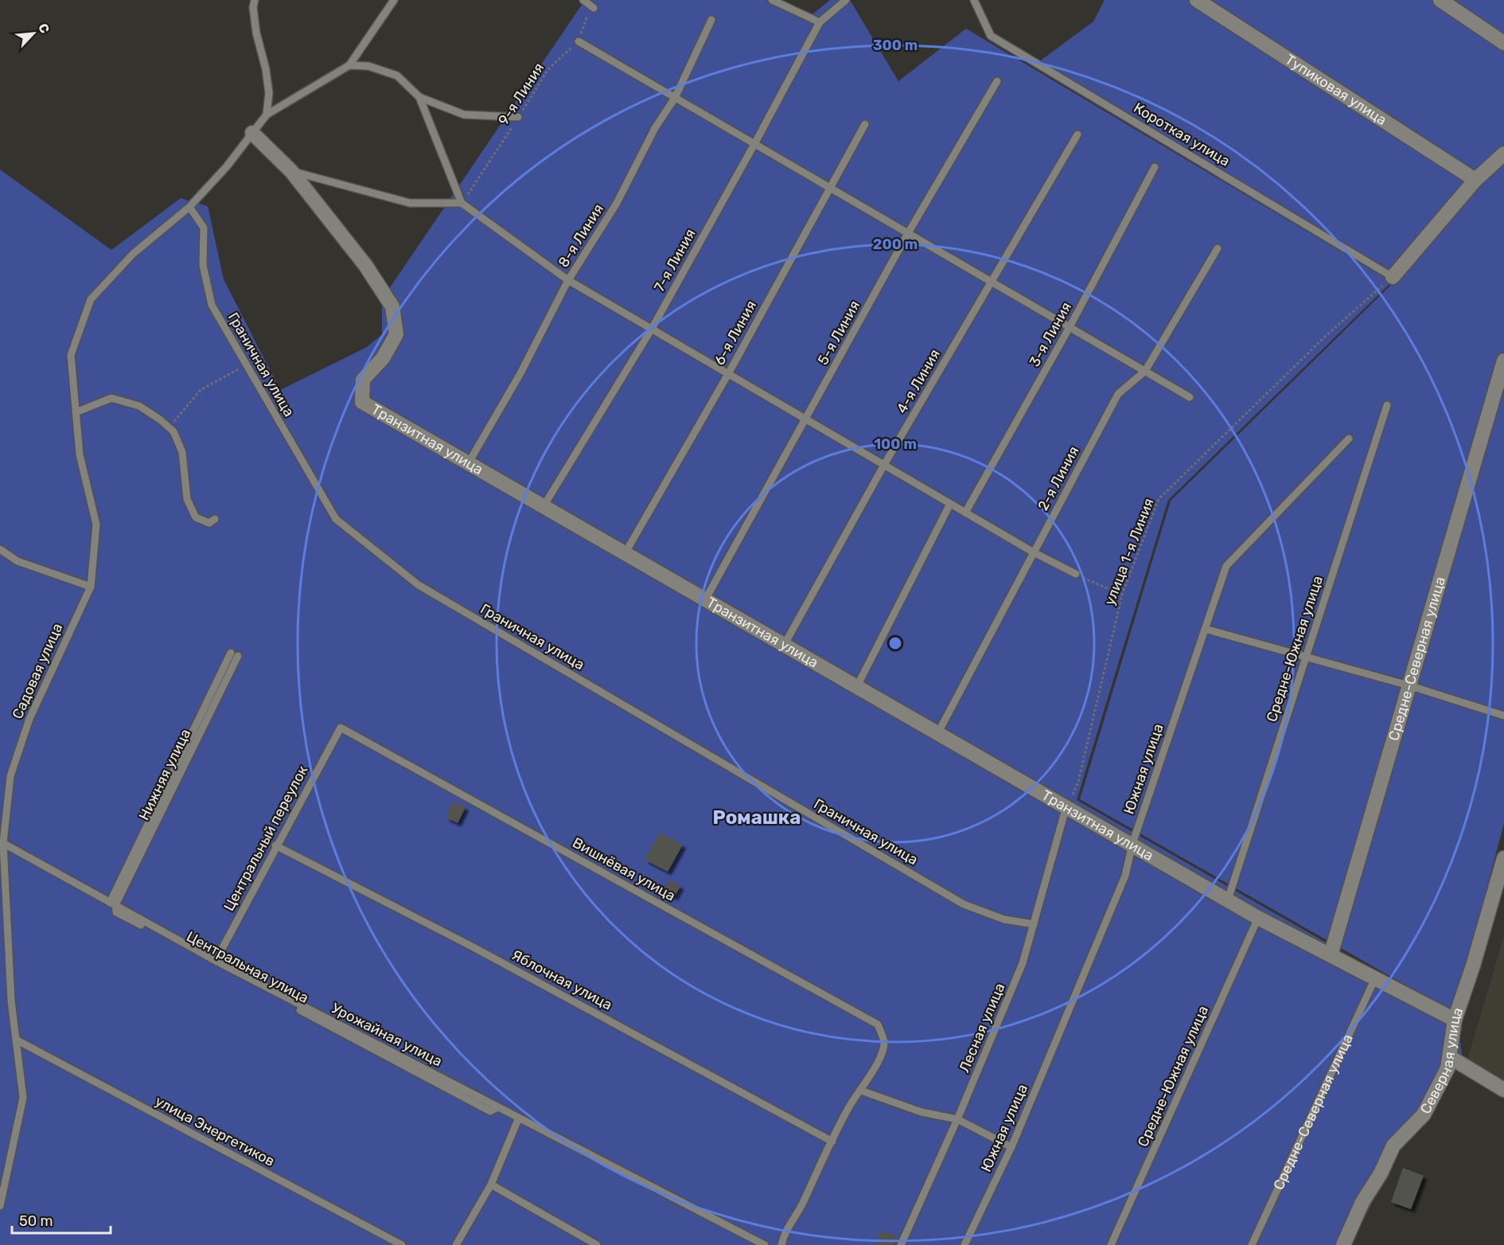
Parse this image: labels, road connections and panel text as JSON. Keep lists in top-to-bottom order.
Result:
{
  "streets": {
    "street": [
      "Тупиковая улица",
      "Транзитная улица",
      "Средне-Северная улица",
      "Северная улица"
    ],
    "lane": [
      "Короткая улица",
      "8-я Линия",
      "7-я Линия",
      "6-я Линия",
      "5-я Линия",
      "3-я Линия",
      "Граничная улица",
      "4-я Линия",
      "2-я Линия",
      "Средне-Южная улица",
      "Садовая улица",
      "Южная улица",
      "Центральный переулок",
      "Вишнёвая улица",
      "Центральная улица",
      "Яблочная улица",
      "Лесная улица",
      "Урожайная улица",
      "улица Энергетиков"
    ],
    "path": ["9-я Линия", "улица 1-я Линия"]
  },
  "crossings": [
    ["Короткая улица", "улица 1-я Линия"],
    ["8-я Линия", "Транзитная улица"],
    ["7-я Линия", "Транзитная улица"],
    ["6-я Линия", "Транзитная улица"],
    ["5-я Линия", "Транзитная улица"],
    ["Граничная улица", "Садовая улица"],
    ["Граничная улица", "Лесная улица"],
    ["4-я Линия", "Транзитная улица"],
    ["Транзитная улица", "2-я Линия"],
    ["Транзитная улица", "улица 1-я Линия"],
    ["Транзитная улица", "Средне-Южная улица"],
    ["Транзитная улица", "Средне-Северная улица"],
    ["Транзитная улица", "Садовая улица"],
    ["Транзитная улица", "Южная улица"],
    ["Транзитная улица", "Лесная улица"],
    ["Транзитная улица", "Северная улица"],
    ["улица 1-я Линия", "Лесная улица"],
    ["Садовая улица", "Урожайная улица"],
    ["Садовая улица", "улица Энергетиков"],
    ["Центральный переулок", "Вишнёвая улица"],
    ["Центральный переулок", "Яблочная улица"],
    ["Центральный переулок", "Урожайная улица"],
    ["Центральная улица", "Урожайная улица"]
  ],
  "districts": ["Ромашка"],
  "scale_bar": "50 m",
  "north": "top right",
  "rings": ["300 m", "200 m", "100 m"]
}
